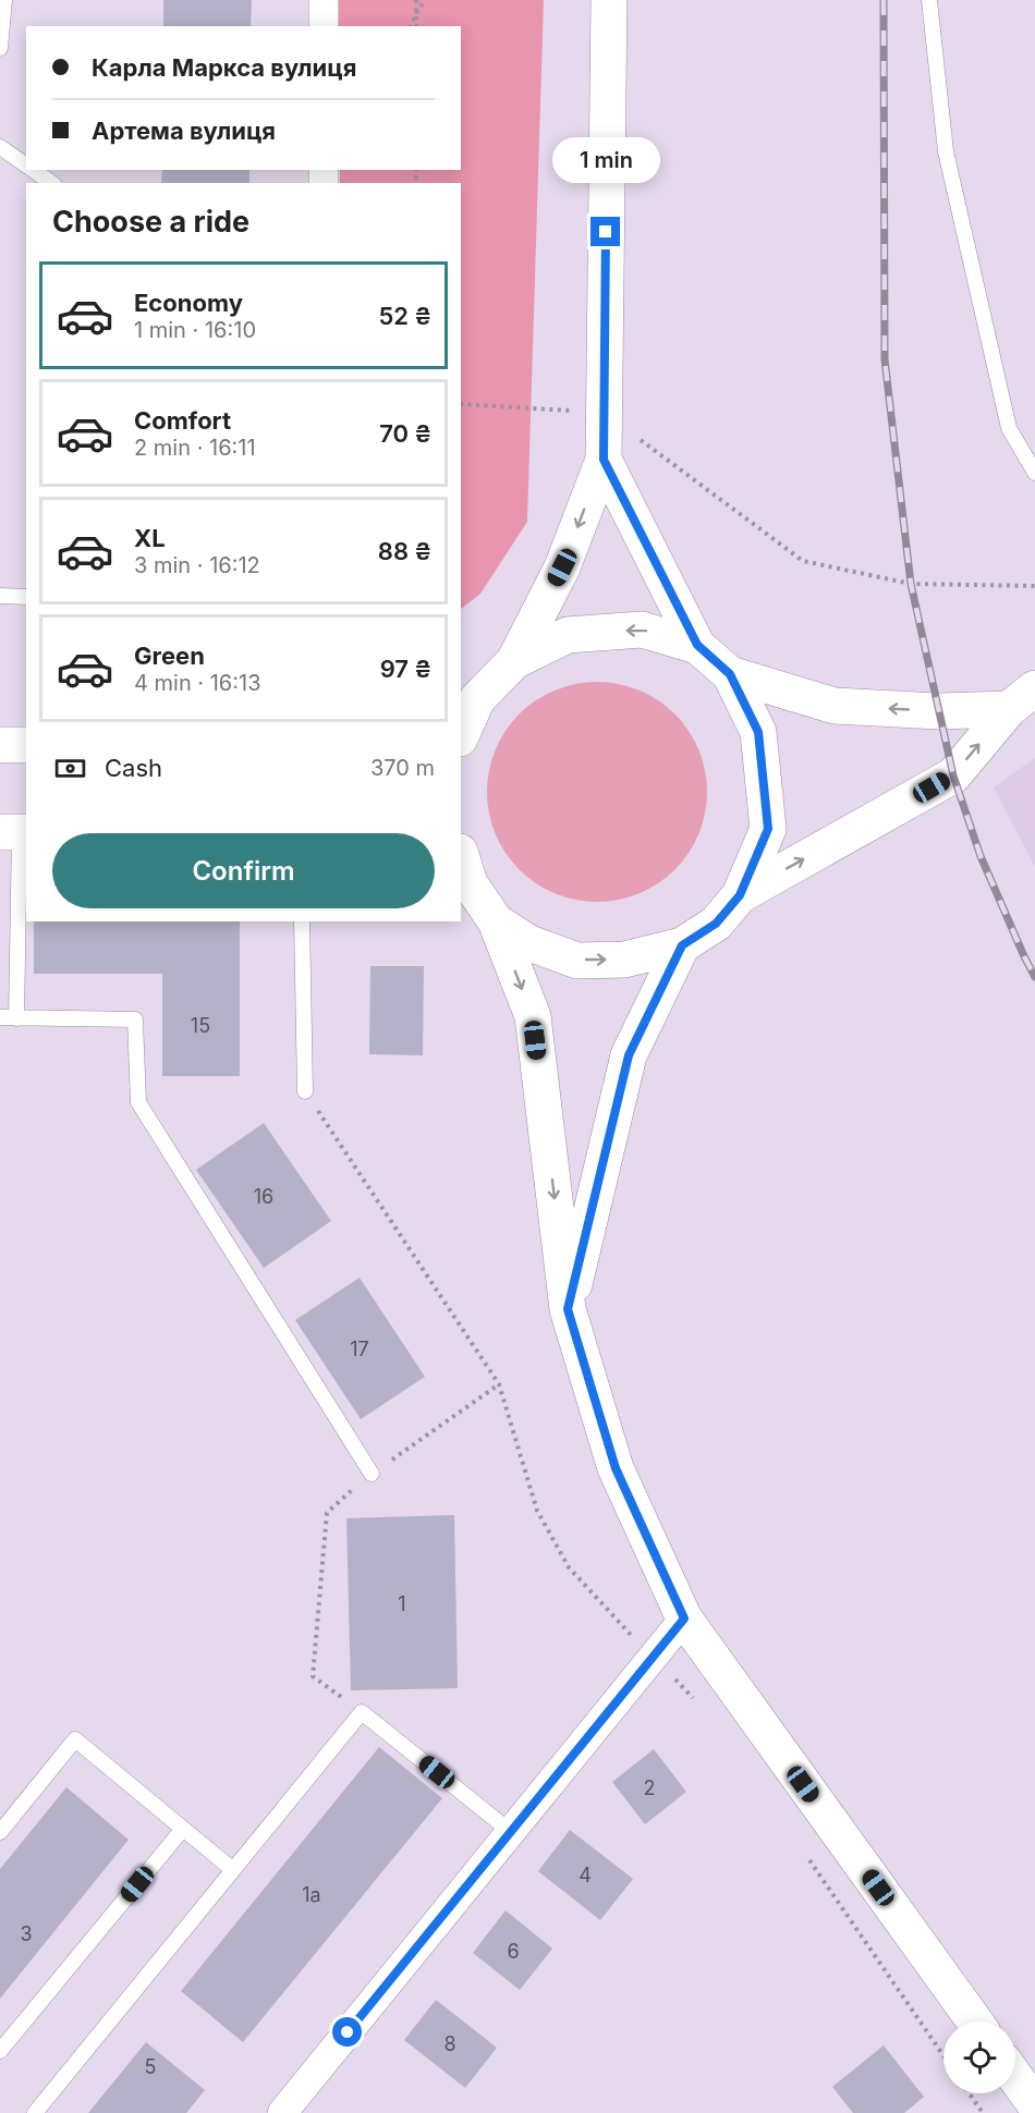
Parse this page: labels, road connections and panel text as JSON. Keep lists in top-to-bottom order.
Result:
{
  "house_numbers": [
    "15",
    "16",
    "17",
    "1",
    "2",
    "4",
    "1а",
    "3",
    "6",
    "8",
    "5"
  ],
  "page": {
    "banner": ["Карла Маркса вулиця", "Артема вулиця"],
    "bubble": "1 min",
    "heading": "Choose a ride",
    "list": [
      {
        "name": "Economy",
        "note": "1 min · 16:10",
        "value": "52 ₴"
      },
      {
        "name": "Comfort",
        "note": "2 min · 16:11",
        "value": "70 ₴"
      },
      {
        "name": "XL",
        "note": "3 min · 16:12",
        "value": "88 ₴"
      },
      {
        "name": "Green",
        "note": "4 min · 16:13",
        "value": "97 ₴"
      }
    ],
    "pay": ["Cash", "370 m"],
    "buttons": "Confirm"
  }
}
